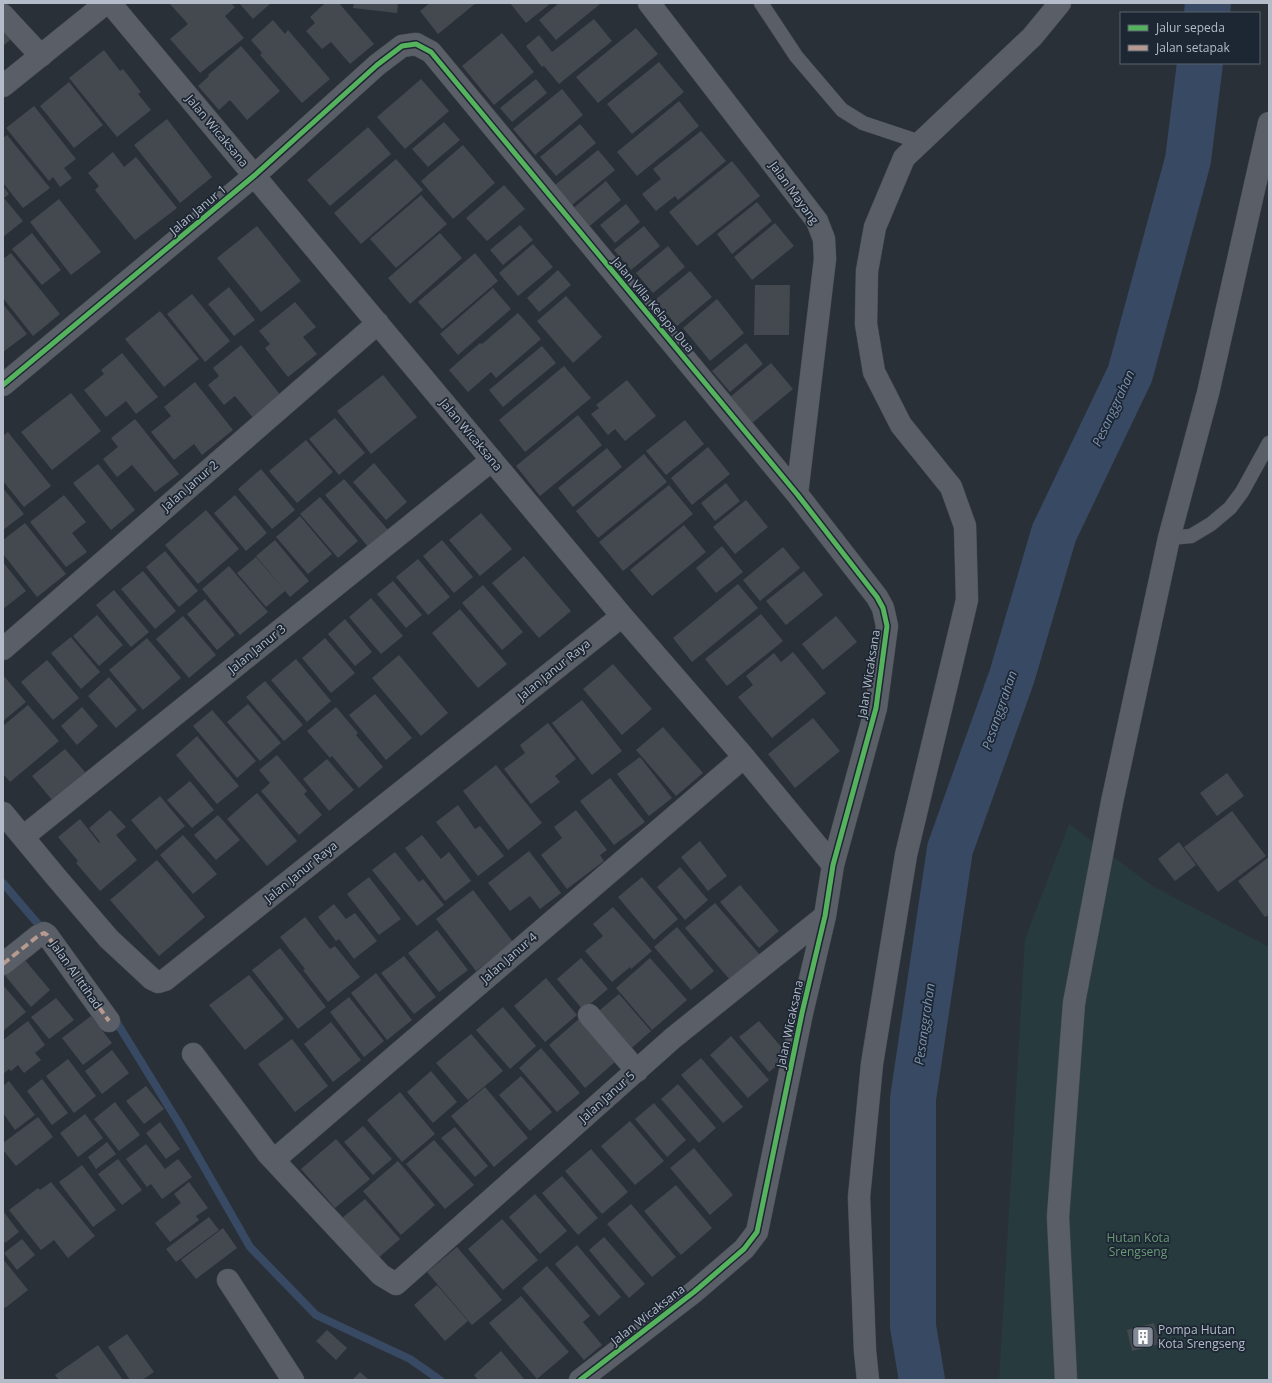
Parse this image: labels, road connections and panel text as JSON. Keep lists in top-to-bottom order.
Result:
{
  "streets": {
    "street": [
      "Jalan Wicaksana",
      "Jalan Mayang",
      "Jalan Janur 1",
      "Jalan Villa Kelapa Dua",
      "Jalan Janur 2",
      "Jalan Janur 3",
      "Jalan Janur Raya",
      "Jalan Janur 4",
      "Jalan Al Ittihad",
      "Jalan Janur 5"
    ]
  },
  "crossings": [
    ["Jalan Wicaksana", "Jalan Janur 1"],
    ["Jalan Wicaksana", "Jalan Villa Kelapa Dua"],
    ["Jalan Wicaksana", "Jalan Janur 2"],
    ["Jalan Wicaksana", "Jalan Janur 3"],
    ["Jalan Wicaksana", "Jalan Janur Raya"],
    ["Jalan Wicaksana", "Jalan Janur 4"],
    ["Jalan Wicaksana", "Jalan Janur 5"],
    ["Jalan Mayang", "Jalan Villa Kelapa Dua"],
    ["Jalan Janur 1", "Jalan Villa Kelapa Dua"],
    ["Jalan Janur 3", "Jalan Janur Raya"],
    ["Jalan Janur 4", "Jalan Janur 5"]
  ],
  "water": ["Pesanggrahan"],
  "parks": ["Hutan Kota Srengseng"],
  "places": {
    "building": ["Pompa Hutan Kota Srengseng"]
  },
  "legend": ["Jalur sepeda", "Jalan setapak"]
}
